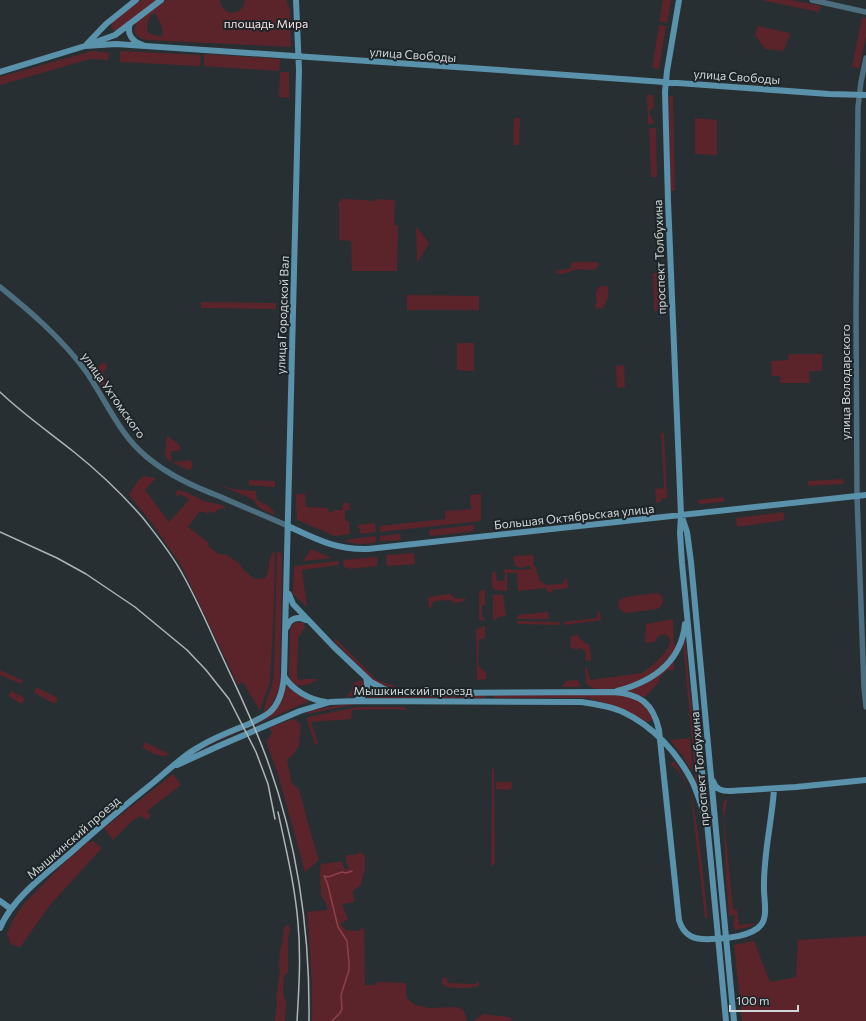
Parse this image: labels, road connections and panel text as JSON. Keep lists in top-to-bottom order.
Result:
{
  "streets": {
    "main road": [
      "улица Свободы",
      "проспект Толбухина",
      "улица Городской Вал",
      "Большая Октябрьская улица",
      "Мышкинский проезд"
    ],
    "street": ["улица Володарского", "улица Ухтомского"]
  },
  "crossings": [
    ["улица Свободы", "проспект Толбухина"],
    ["улица Свободы", "улица Городской Вал"],
    ["улица Свободы", "улица Володарского"],
    ["проспект Толбухина", "Большая Октябрьская улица"],
    ["проспект Толбухина", "Мышкинский проезд"],
    ["улица Городской Вал", "улица Ухтомского"],
    ["улица Городской Вал", "Большая Октябрьская улица"],
    ["улица Городской Вал", "Мышкинский проезд"],
    ["улица Володарского", "Большая Октябрьская улица"],
    ["улица Ухтомского", "Большая Октябрьская улица"]
  ],
  "parks": ["площадь Мира"],
  "scale_bar": "100 m"
}
